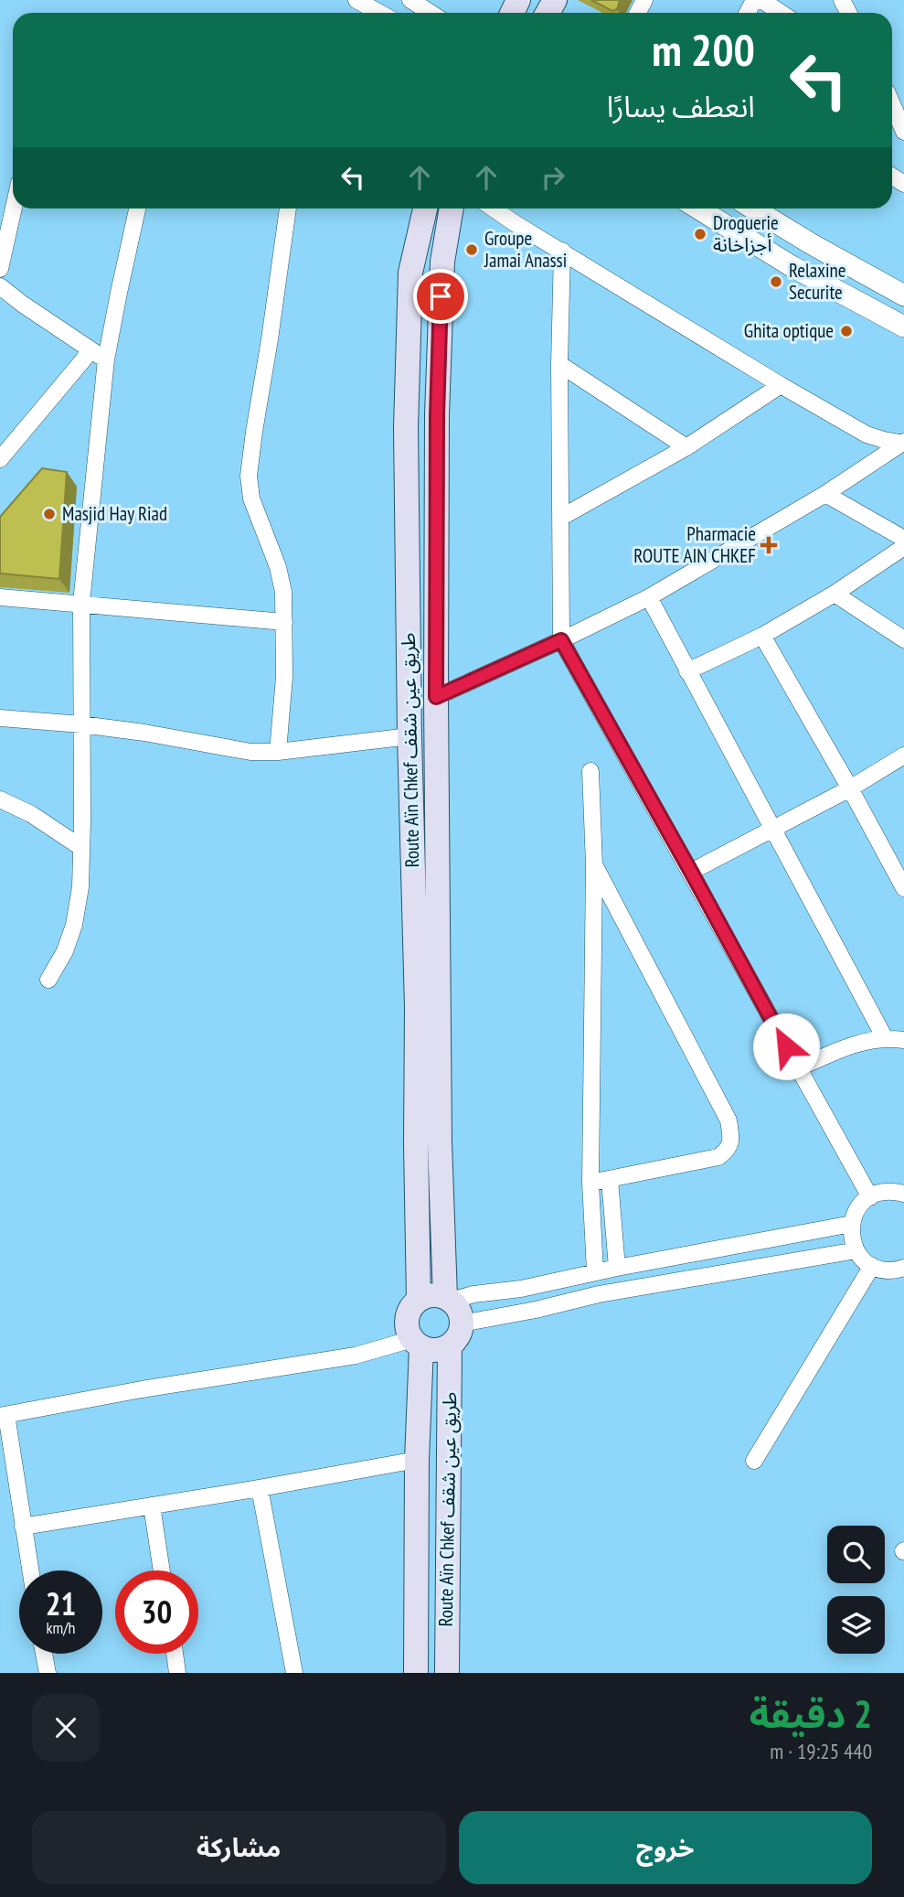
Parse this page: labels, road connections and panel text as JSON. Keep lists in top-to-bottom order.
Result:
{
  "streets": {
    "main road": ["Route Aïn Chkef طريق عين شقف"]
  },
  "places": {
    "other": [
      "Droguerie أجزاخانة",
      "Groupe Jamai Anassi",
      "Relaxine Securite",
      "Ghita optique",
      "Masjid Hay Riad"
    ],
    "health": ["Pharmacie ROUTE AIN CHKEF"]
  },
  "page": {
    "turn": ["200 m", "انعطف يسارًا"],
    "speed": "21 km/h",
    "limit": "30",
    "heading": ["2 دقيقة", "440 m · 19:25"],
    "buttons": ["خروج", "مشاركة"]
  }
}
